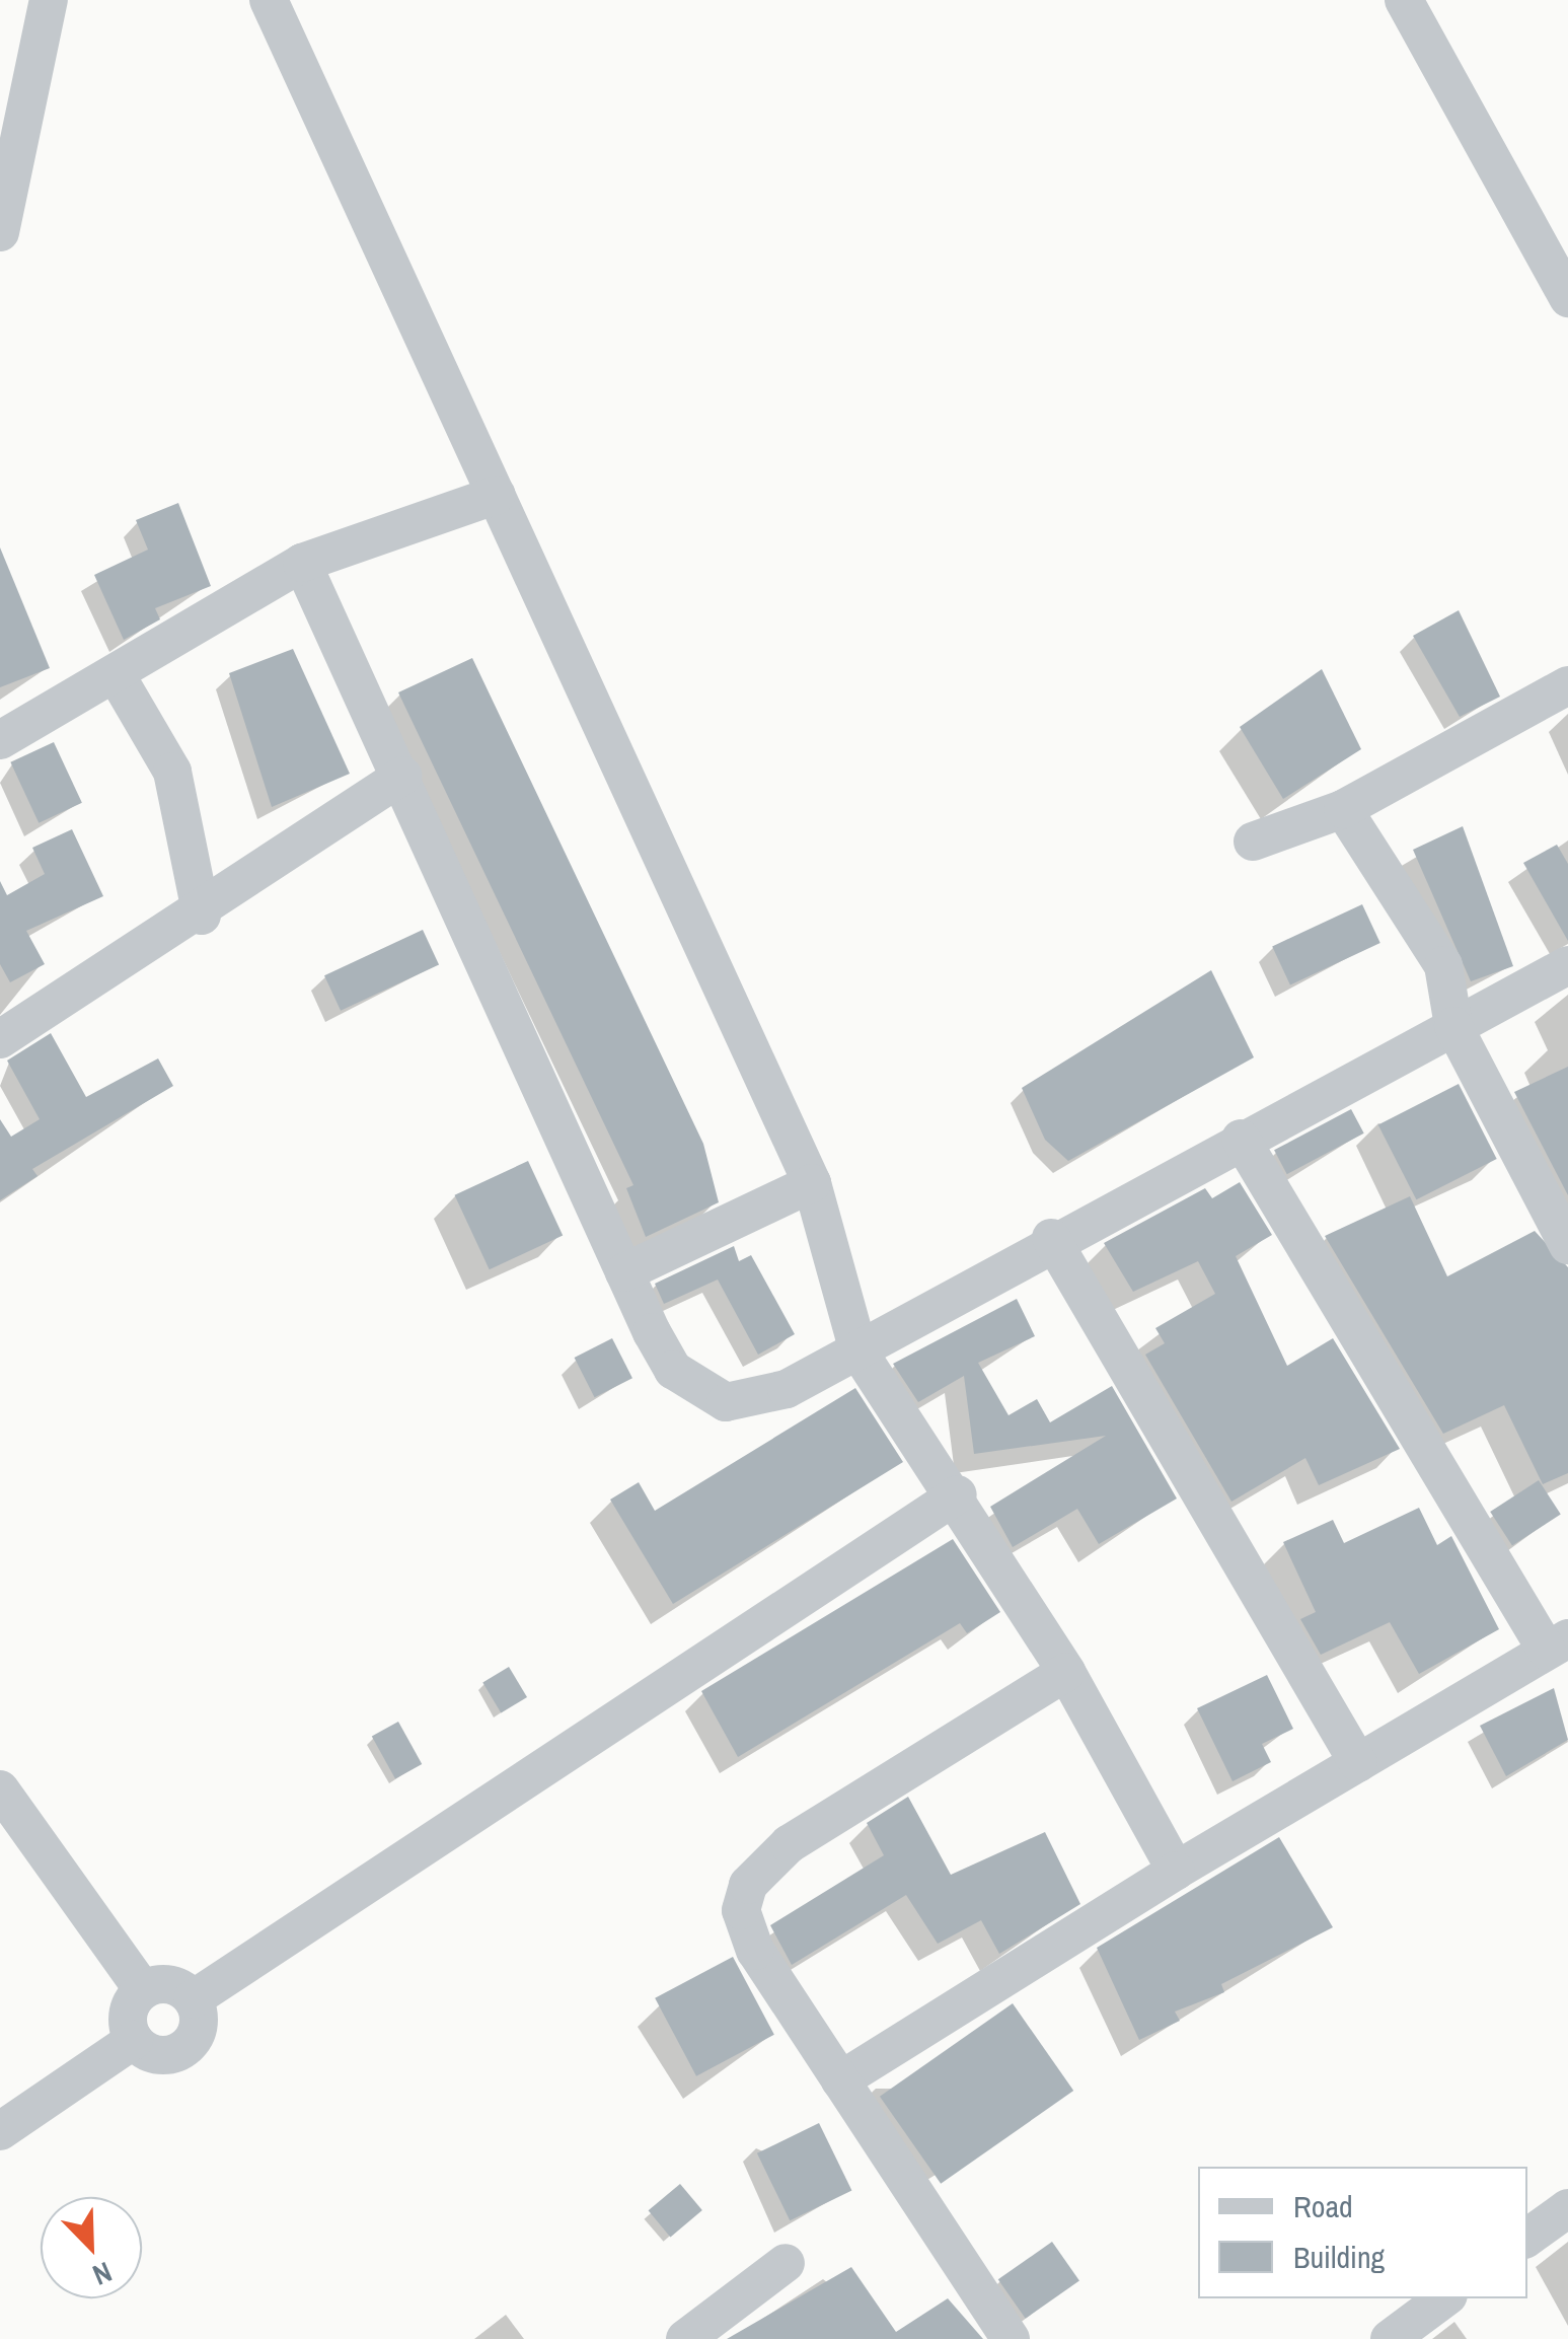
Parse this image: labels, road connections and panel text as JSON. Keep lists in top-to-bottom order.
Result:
{
  "legend": ["Road", "Building"],
  "north": "bottom right"
}
